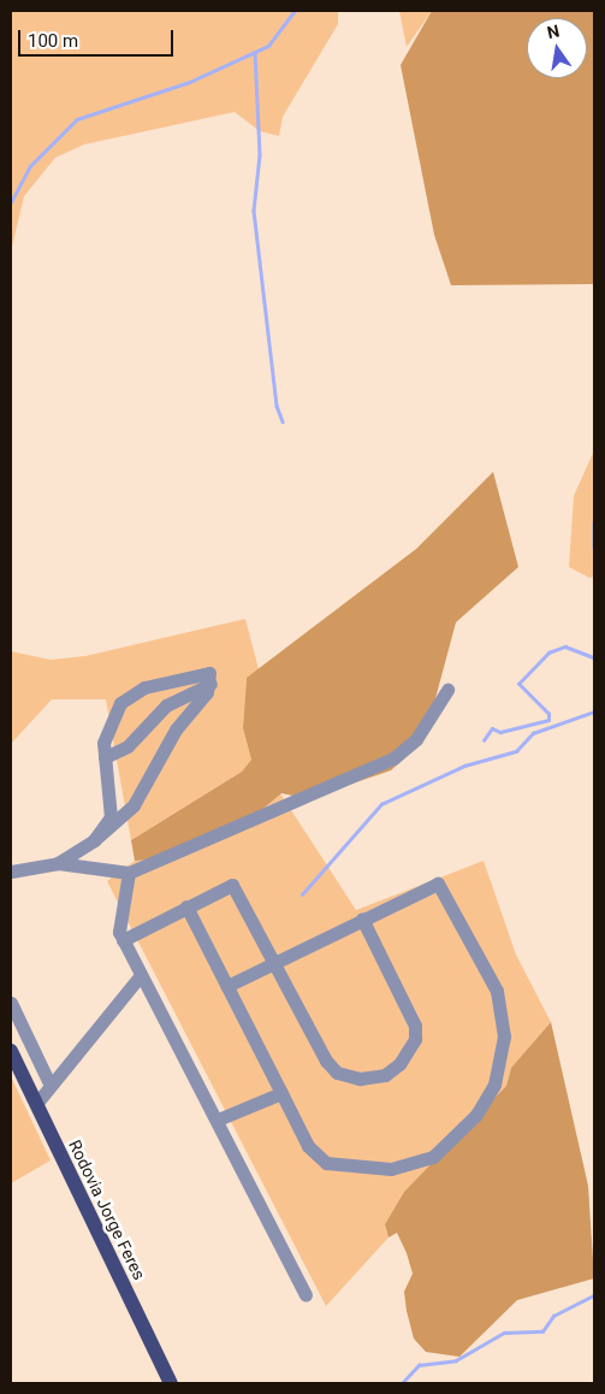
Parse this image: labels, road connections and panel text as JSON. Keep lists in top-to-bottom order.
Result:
{
  "streets": {
    "main road": ["Rodovia Jorge Feres"]
  },
  "scale_bar": "100 m",
  "north": "top"
}
